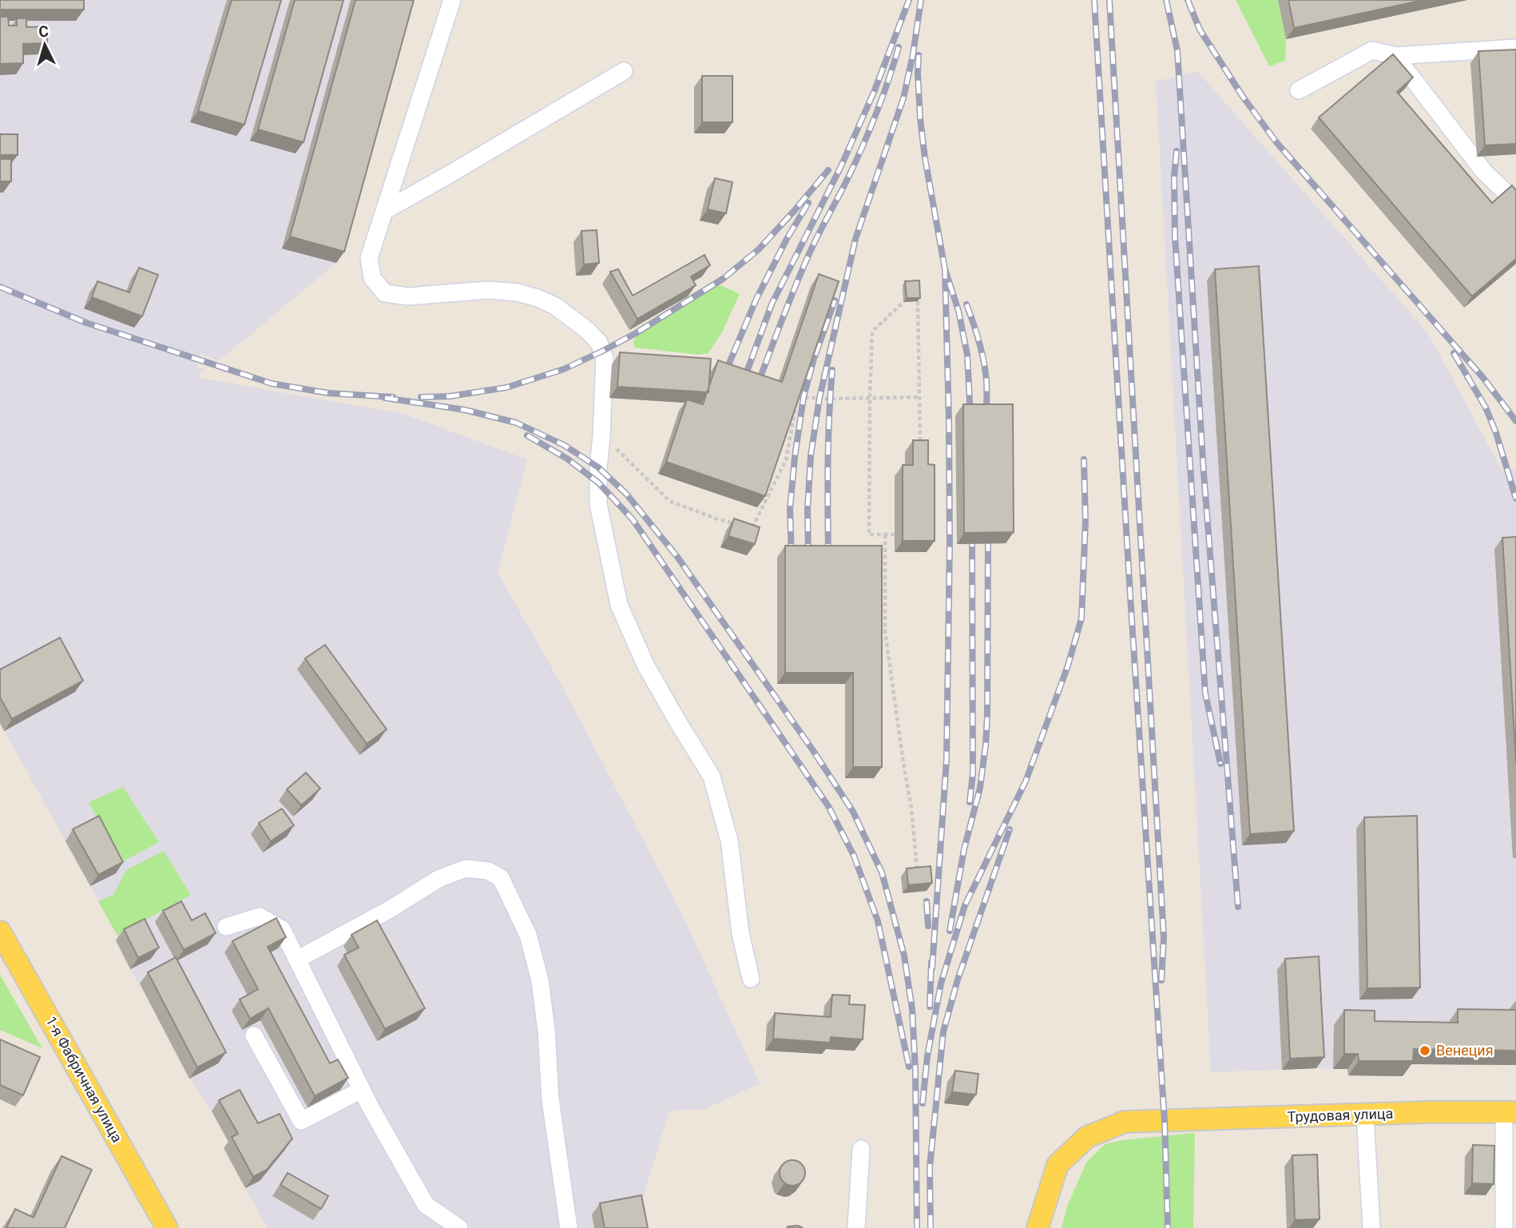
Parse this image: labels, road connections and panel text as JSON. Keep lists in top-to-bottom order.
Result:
{
  "streets": {
    "main road": ["1-я Фабричная улица", "Трудовая улица"]
  },
  "places": ["Венеция"],
  "north": "top"
}
